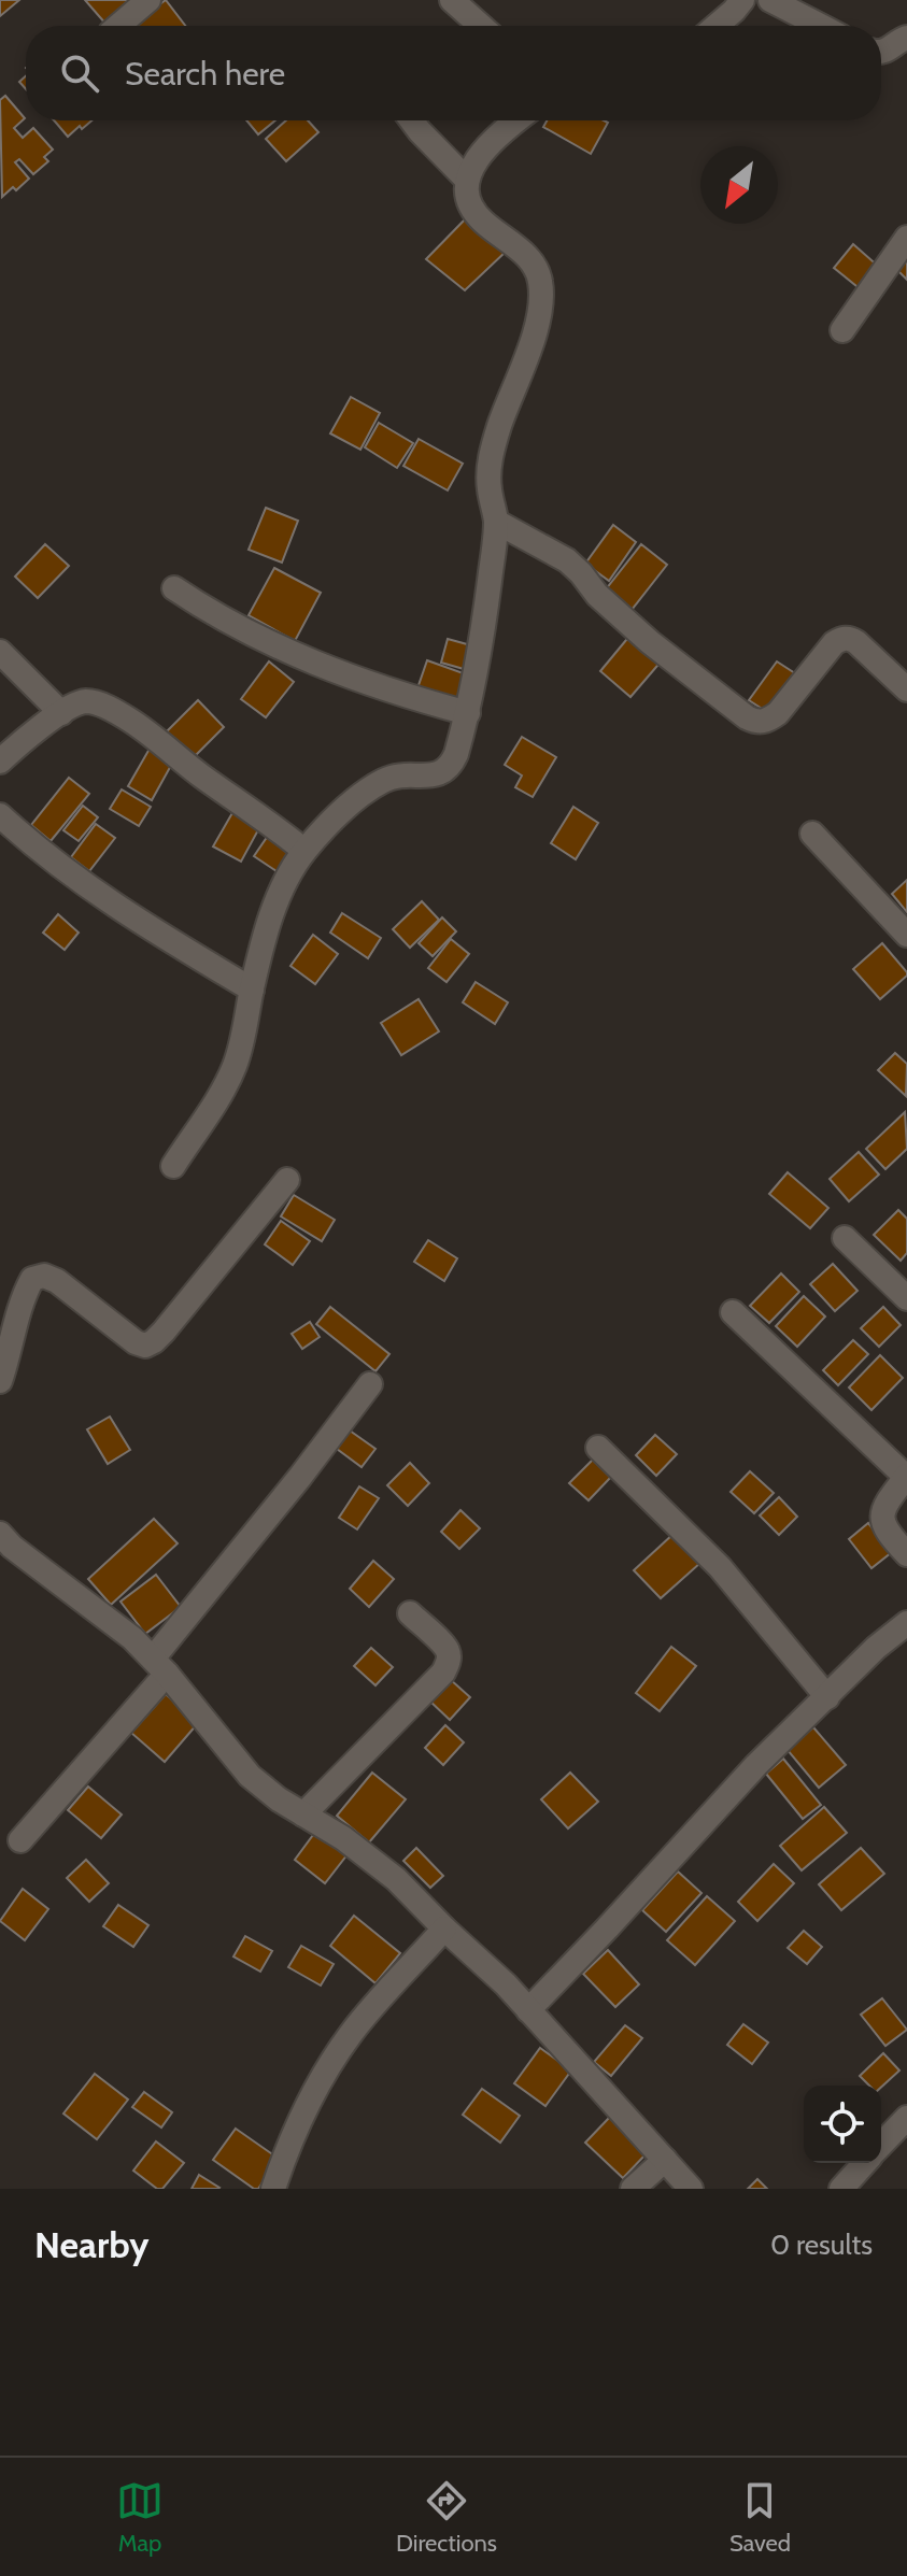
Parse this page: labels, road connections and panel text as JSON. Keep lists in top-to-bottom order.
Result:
{
  "north": "bottom left",
  "page": {
    "search": "Search here",
    "heading": ["Nearby", "0 results"],
    "nav": ["Map", "Directions", "Saved"]
  }
}
